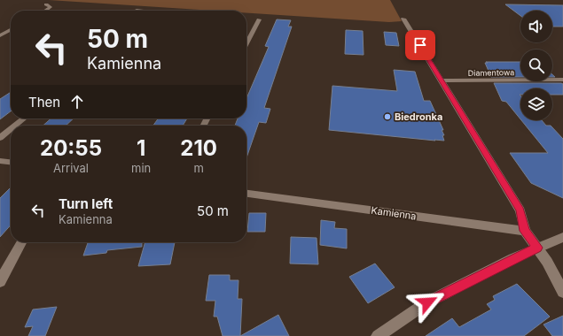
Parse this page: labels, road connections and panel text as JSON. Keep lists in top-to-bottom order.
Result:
{
  "streets": {
    "street": ["Diamentowa", "Kamienna"]
  },
  "places": ["Biedronka"],
  "page": {
    "turn": ["50 m", "Kamienna"],
    "then": "Then",
    "eta": [
      "20:55",
      "Arrival",
      "1",
      "min",
      "210",
      "m"
    ],
    "list": [
      {
        "name": "Turn left",
        "note": "Kamienna",
        "value": "50 m"
      }
    ]
  }
}
